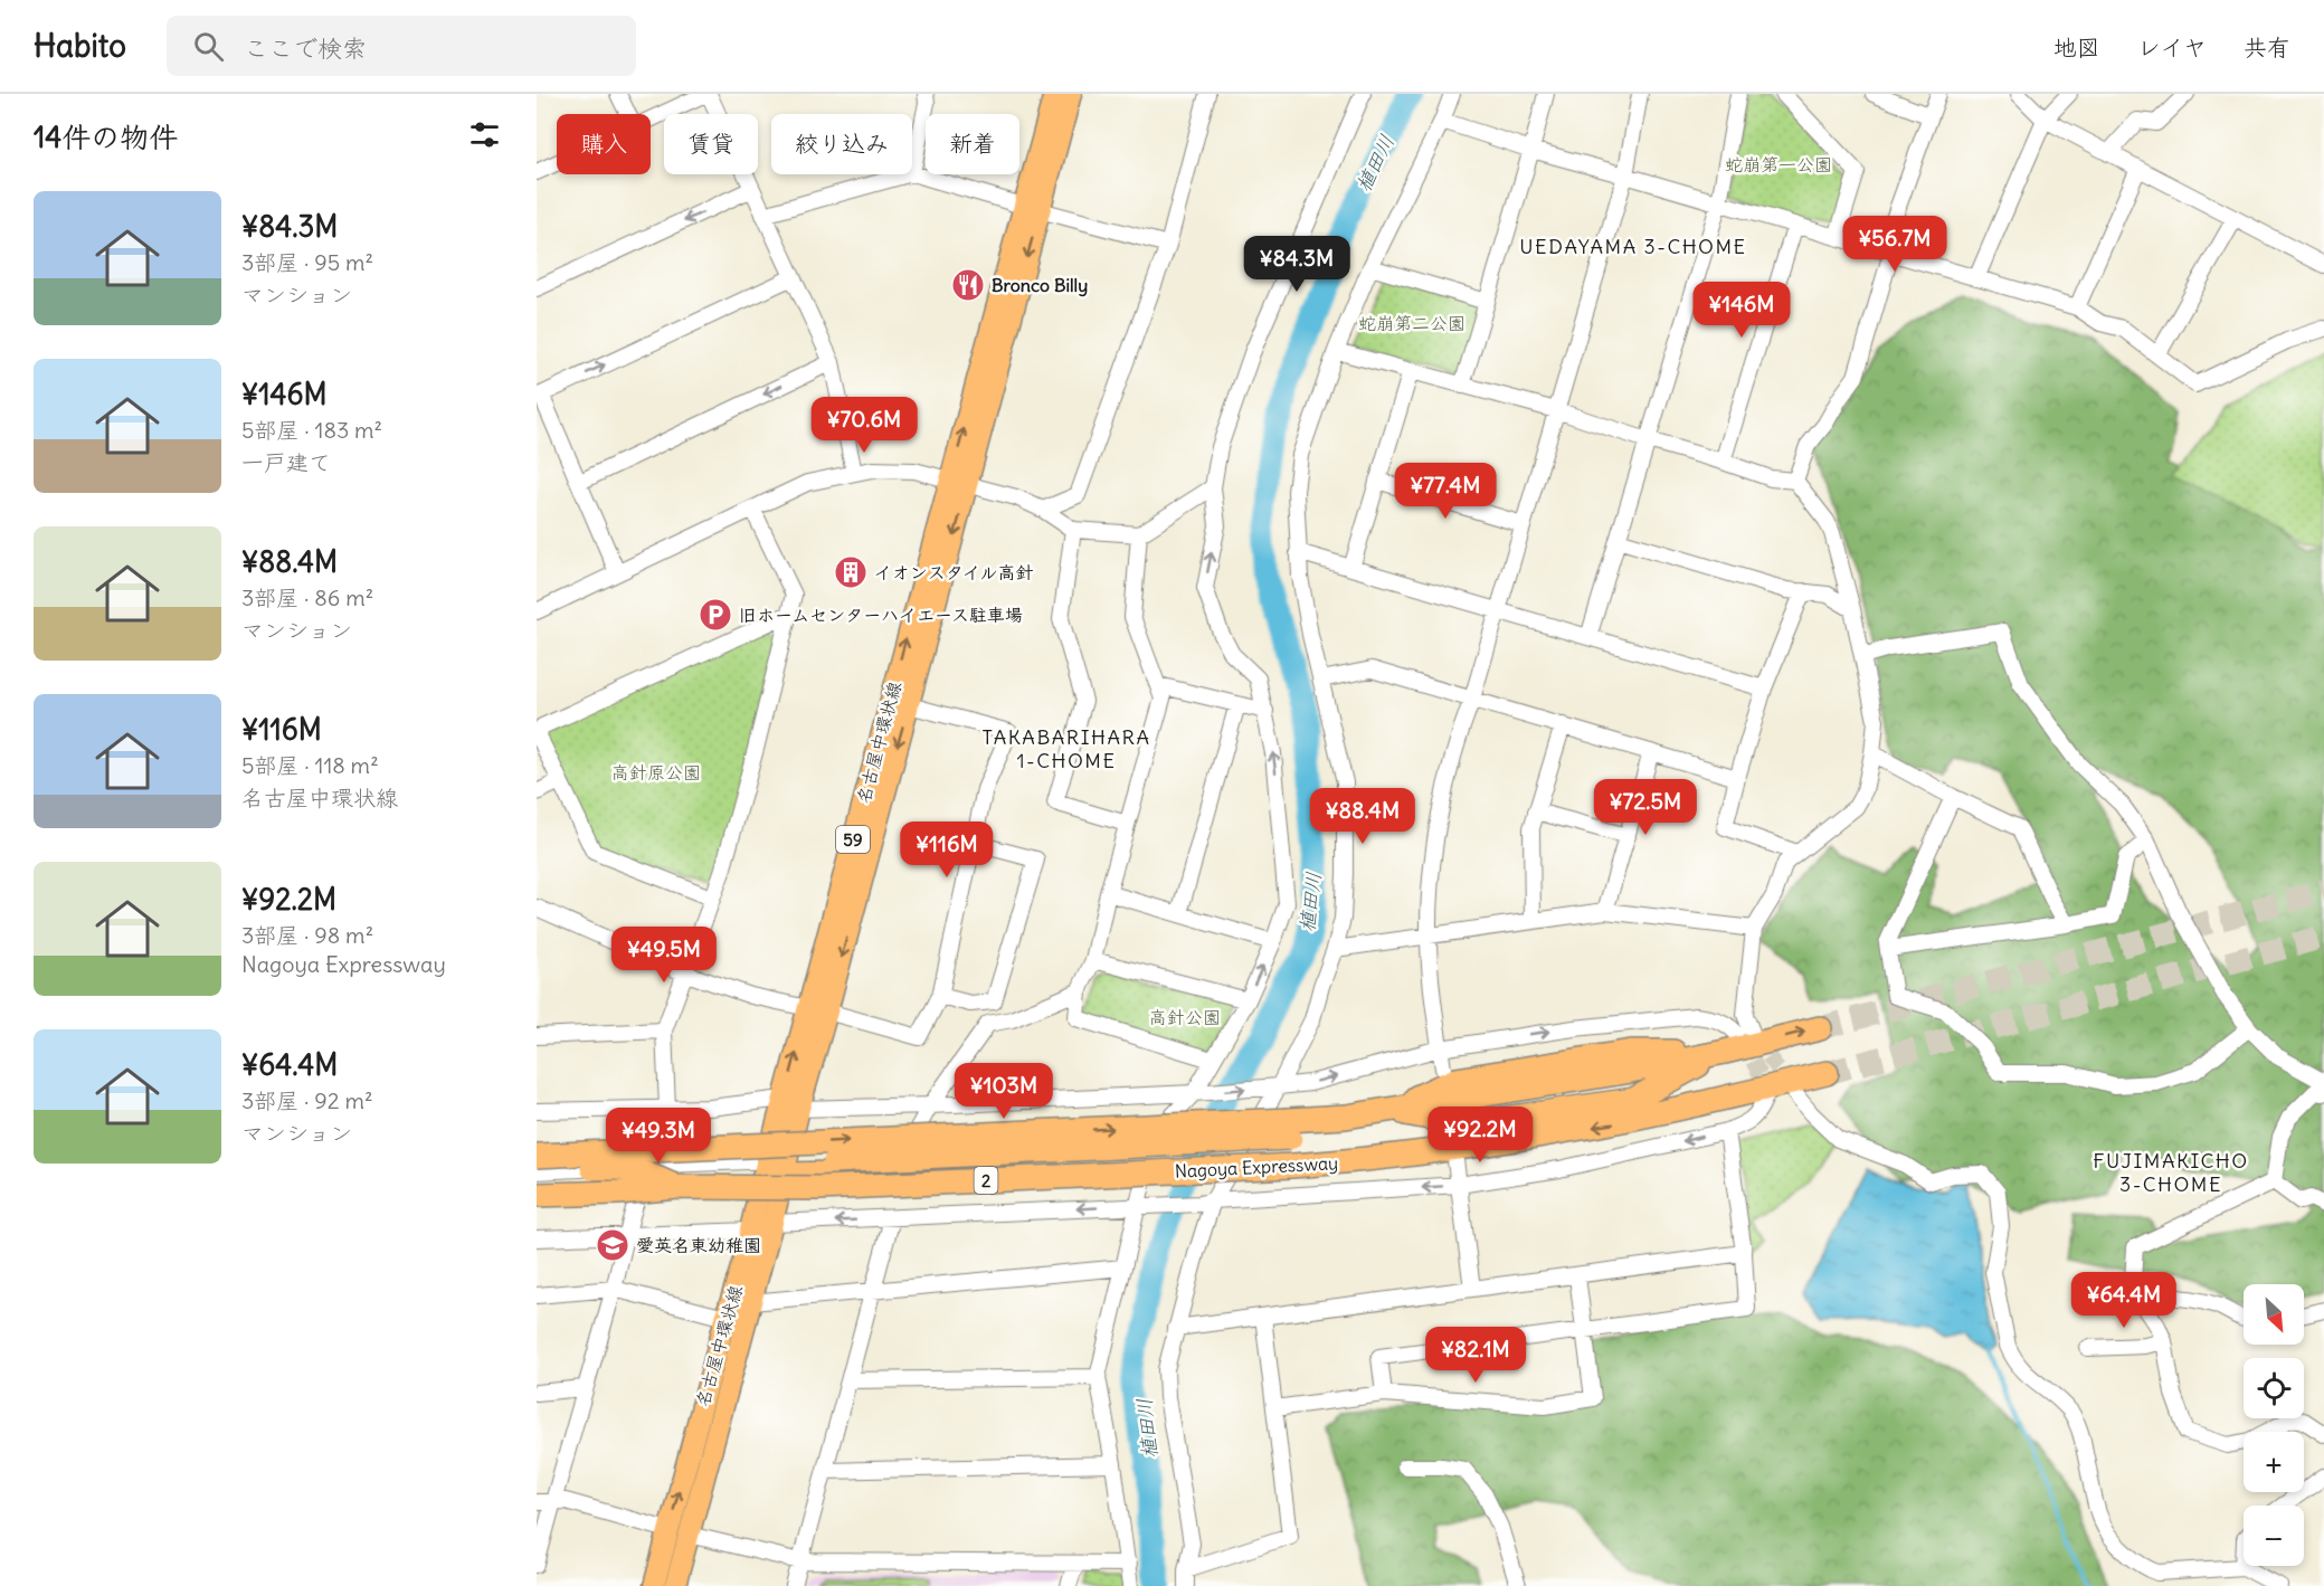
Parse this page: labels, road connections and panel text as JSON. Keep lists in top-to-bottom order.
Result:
{
  "streets": {
    "highway": ["Nagoya Expressway", "2"],
    "main road": ["名古屋中環状線", "59"]
  },
  "crossings": [
    ["Nagoya Expressway", "2"]
  ],
  "districts": ["UEDAYAMA 3-CHOME", "TAKABARIHARA 1-CHOME", "FUJIMAKICHO 3-CHOME"],
  "water": ["植田川"],
  "parks": [
    "蛇崩第一公園",
    "蛇崩第二公園",
    "高針原公園",
    "高針公園"
  ],
  "places": {
    "restaurant": ["Bronco Billy"],
    "building": ["イオンスタイル高針"],
    "parking": ["旧ホームセンターハイエース駐車場"],
    "school or university": ["愛英名東幼稚園"]
  },
  "north": "bottom right",
  "page": {
    "header": "Habito",
    "search": "ここで検索",
    "nav": ["地図", "レイヤ", "共有"],
    "heading": "14件の物件",
    "chip": [
      "購入",
      "賃貸",
      "絞り込み",
      "新着"
    ],
    "list": [
      {
        "name": "¥84.3M",
        "note": "3部屋 · 95 m² · マンション"
      },
      {
        "name": "¥146M",
        "note": "5部屋 · 183 m² · 一戸建て"
      },
      {
        "name": "¥88.4M",
        "note": "3部屋 · 86 m² · マンション"
      },
      {
        "name": "¥116M",
        "note": "5部屋 · 118 m² · 名古屋中環状線"
      },
      {
        "name": "¥92.2M",
        "note": "3部屋 · 98 m² · Nagoya Expressway"
      },
      {
        "name": "¥64.4M",
        "note": "3部屋 · 92 m² · マンション"
      }
    ],
    "price": [
      "¥56.7M",
      "¥84.3M",
      "¥146M",
      "¥70.6M",
      "¥77.4M",
      "¥72.5M",
      "¥88.4M",
      "¥116M",
      "¥49.5M",
      "¥103M",
      "¥92.2M",
      "¥49.3M",
      "¥64.4M",
      "¥82.1M"
    ],
    "map_buttons": ["+", "−"]
  }
}
